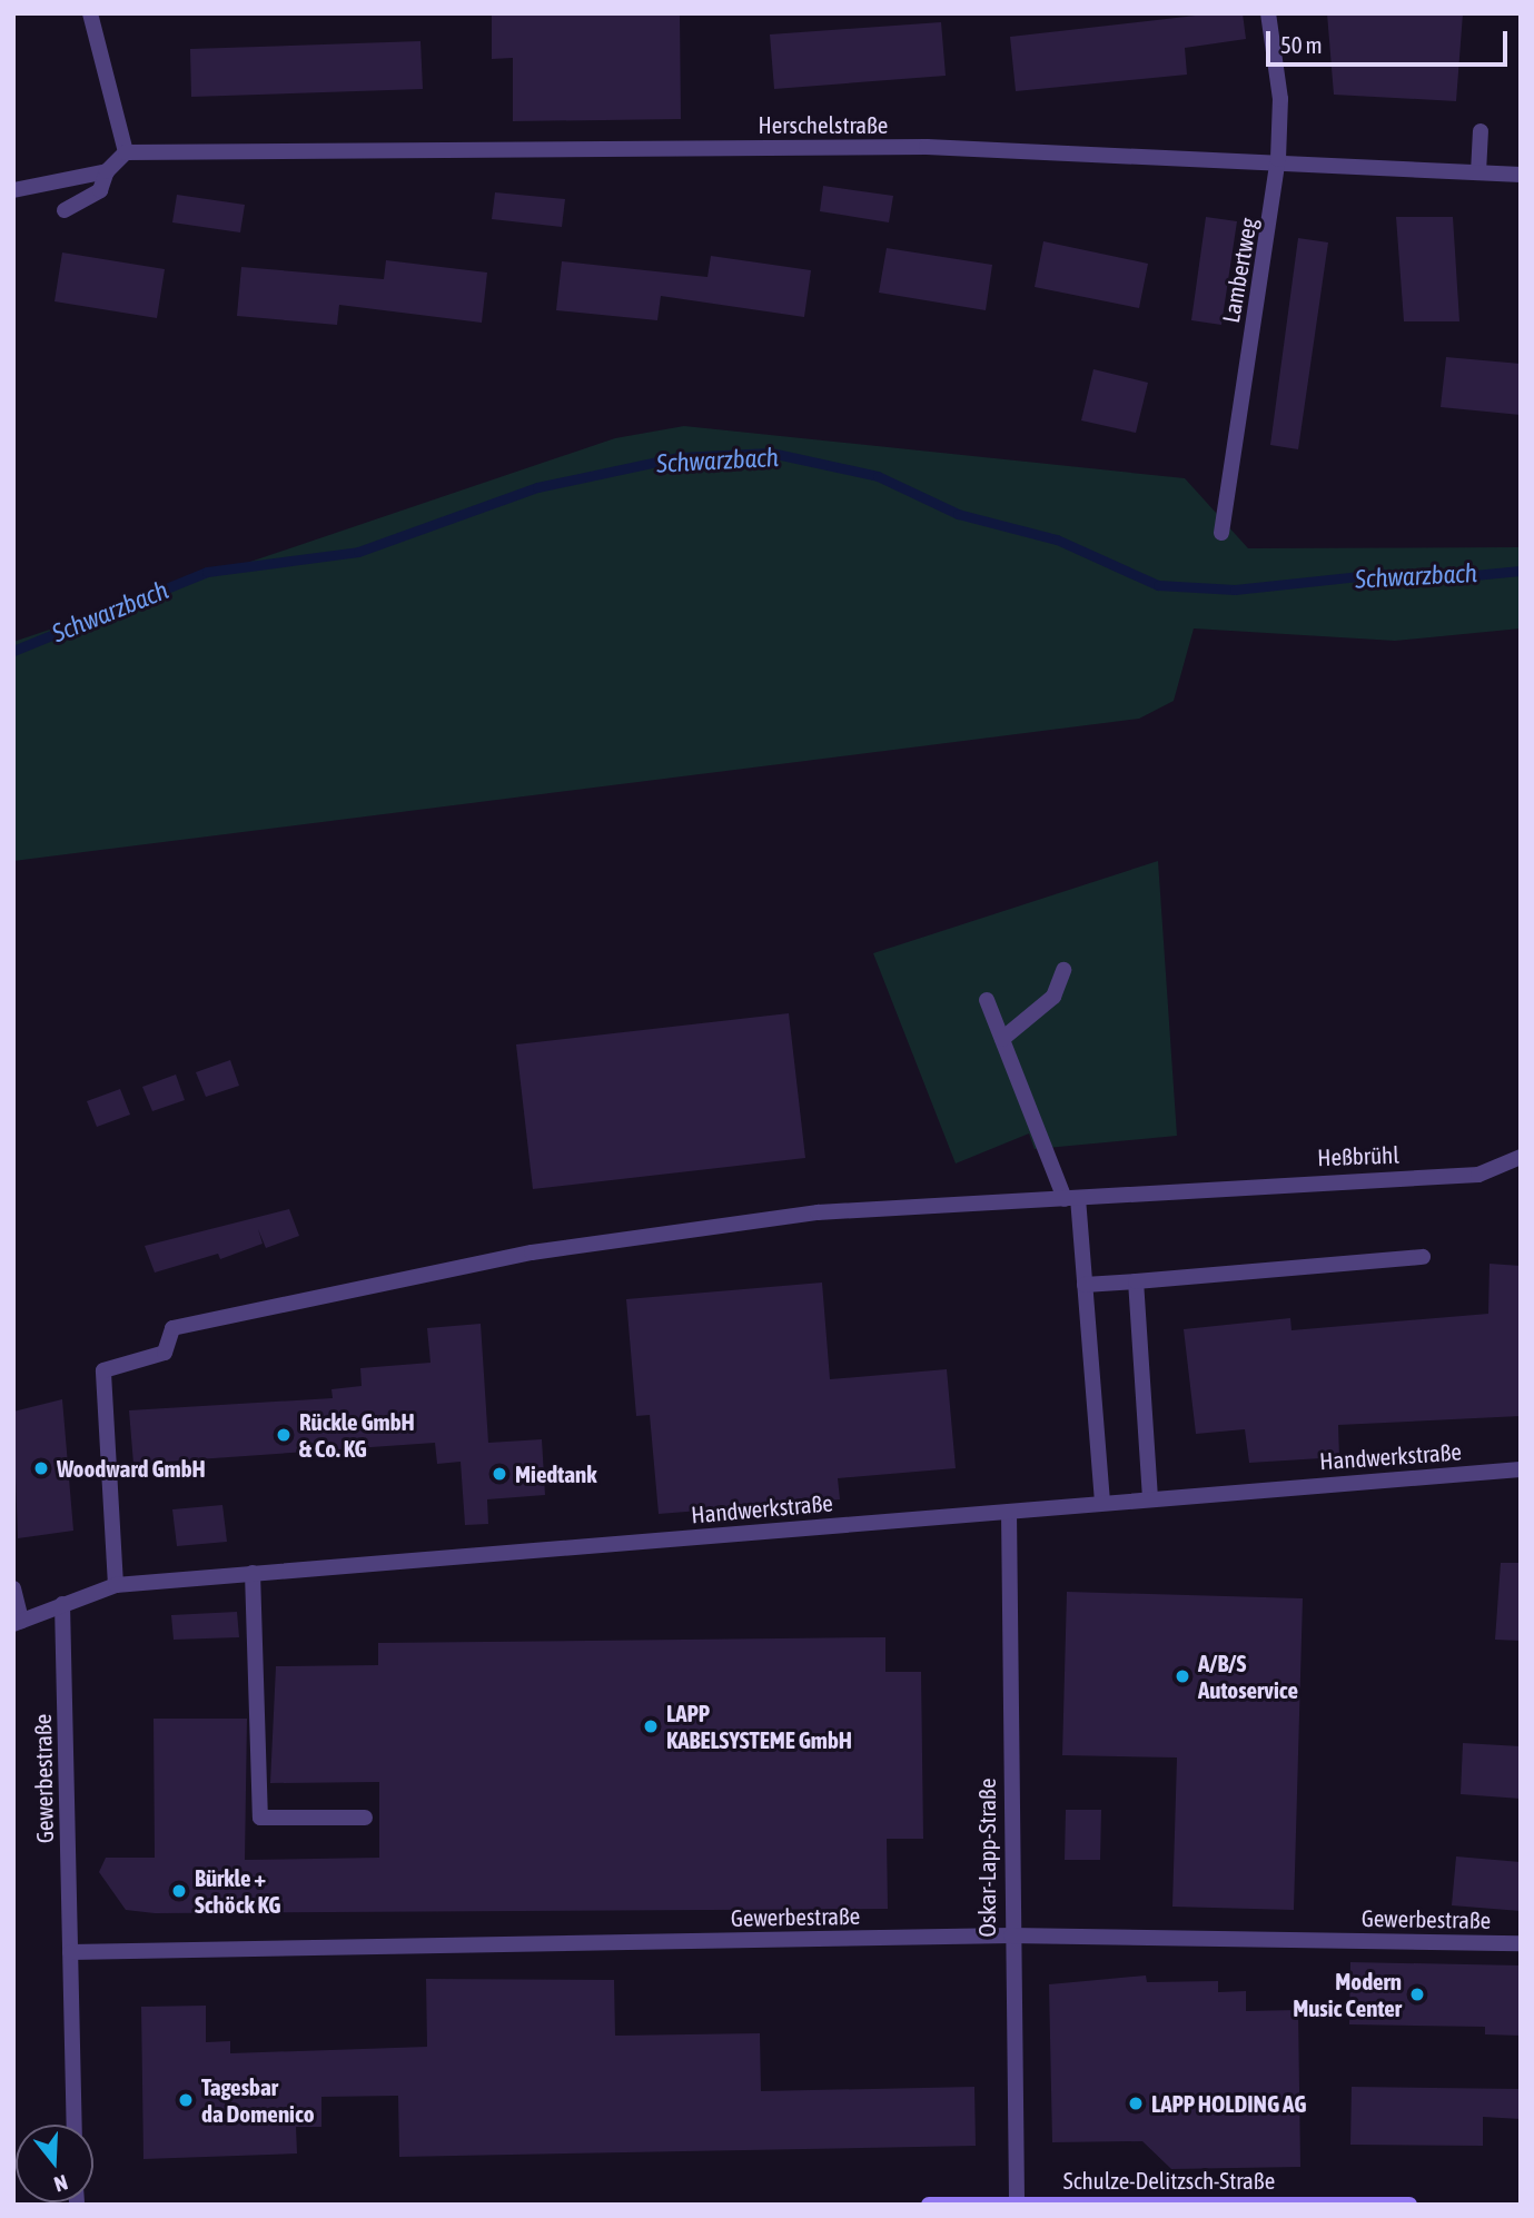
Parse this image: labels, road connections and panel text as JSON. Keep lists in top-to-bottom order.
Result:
{
  "streets": {
    "street": [
      "Herschelstraße",
      "Lambertweg",
      "Heßbrühl",
      "Handwerkstraße",
      "Gewerbestraße",
      "Oskar-Lapp-Straße",
      "Schulze-Delitzsch-Straße"
    ]
  },
  "crossings": [
    ["Herschelstraße", "Lambertweg"],
    ["Heßbrühl", "Handwerkstraße"],
    ["Handwerkstraße", "Gewerbestraße"],
    ["Handwerkstraße", "Oskar-Lapp-Straße"],
    ["Gewerbestraße", "Oskar-Lapp-Straße"],
    ["Oskar-Lapp-Straße", "Schulze-Delitzsch-Straße"]
  ],
  "water": ["Schwarzbach"],
  "places": [
    "Rückle GmbH & Co. KG",
    "Woodward GmbH",
    "Miedtank",
    "A/B/S Autoservice",
    "LAPP KABELSYSTEME GmbH",
    "Bürkle + Schöck KG",
    "Modern Music Center",
    "Tagesbar da Domenico",
    "LAPP HOLDING AG"
  ],
  "scale_bar": "50 m",
  "north": "bottom"
}
